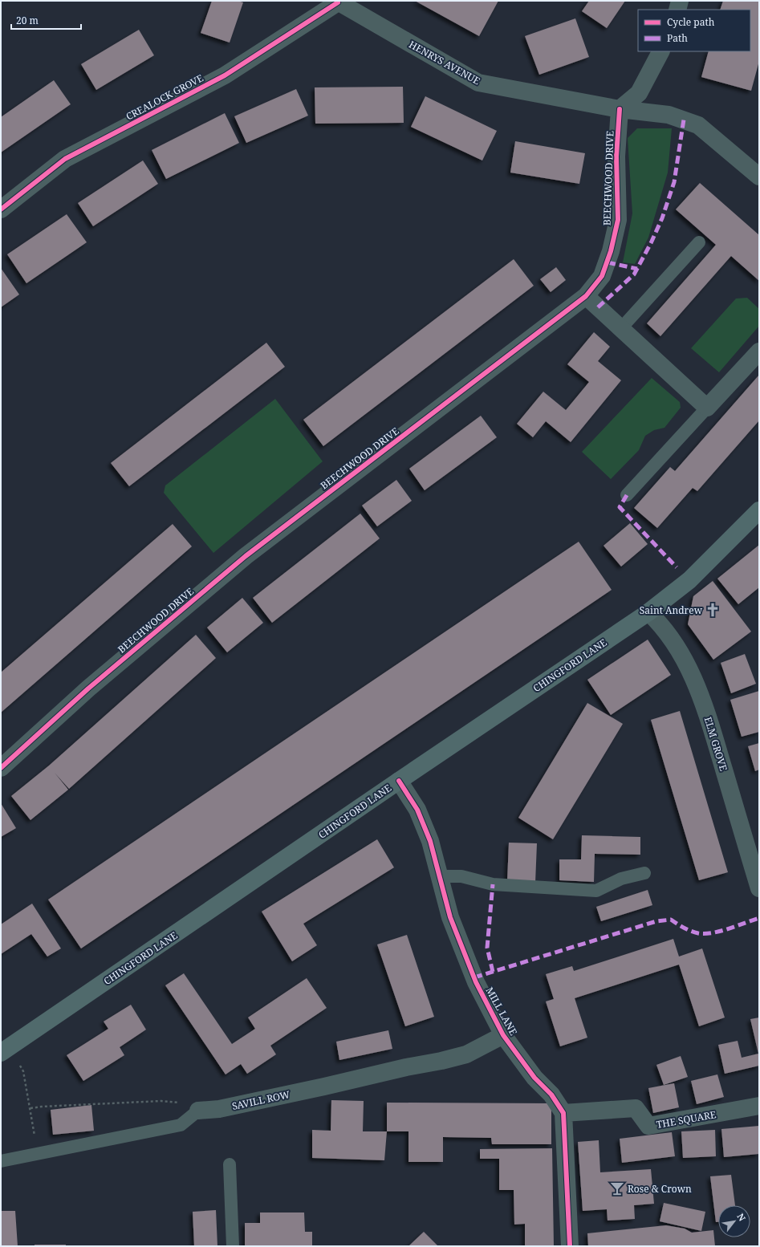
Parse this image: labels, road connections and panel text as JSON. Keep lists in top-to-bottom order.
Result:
{
  "streets": {
    "main road": ["CHINGFORD LANE"],
    "street": [
      "HENRYS AVENUE",
      "CREALOCK GROVE",
      "BEECHWOOD DRIVE",
      "ELM GROVE",
      "MILL LANE",
      "SAVILL ROW",
      "THE SQUARE"
    ]
  },
  "crossings": [
    ["HENRYS AVENUE", "CREALOCK GROVE"],
    ["HENRYS AVENUE", "BEECHWOOD DRIVE"],
    ["CHINGFORD LANE", "ELM GROVE"],
    ["CHINGFORD LANE", "MILL LANE"],
    ["MILL LANE", "SAVILL ROW"],
    ["MILL LANE", "THE SQUARE"]
  ],
  "places": {
    "church": ["Saint Andrew"],
    "bar": ["Rose & Crown"]
  },
  "legend": ["Cycle path", "Path"],
  "scale_bar": "20 m",
  "north": "top right"
}
